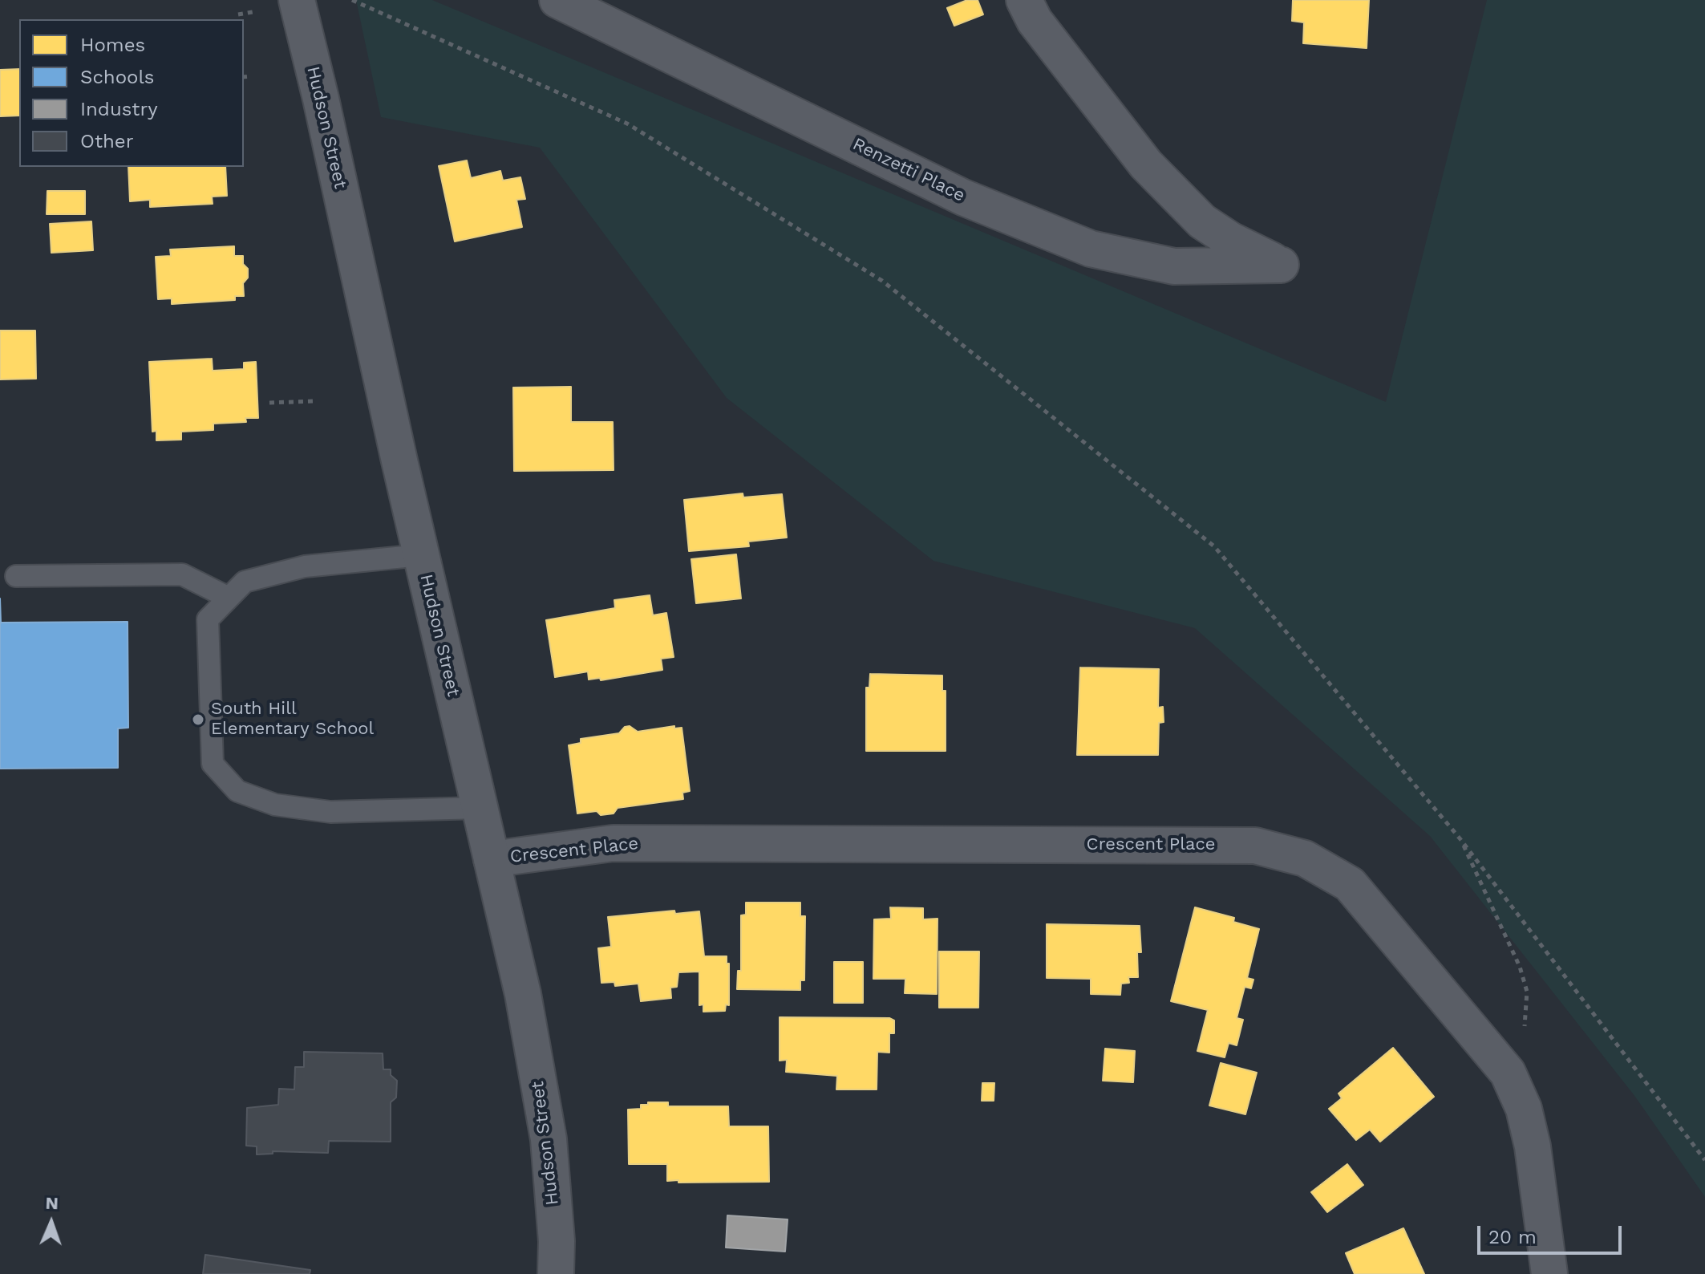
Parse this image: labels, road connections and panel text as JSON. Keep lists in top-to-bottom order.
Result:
{
  "streets": {
    "street": ["Hudson Street", "Renzetti Place", "Crescent Place"]
  },
  "crossings": [
    ["Hudson Street", "Crescent Place"]
  ],
  "places": ["South Hill Elementary School"],
  "legend": [
    "Homes",
    "Schools",
    "Industry",
    "Other"
  ],
  "scale_bar": "20 m",
  "north": "top"
}
